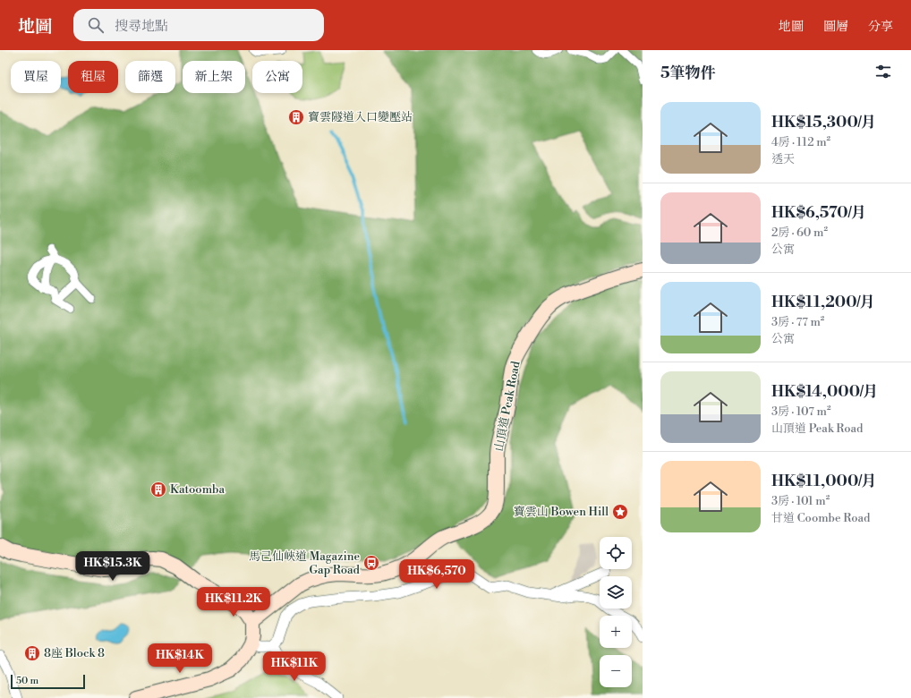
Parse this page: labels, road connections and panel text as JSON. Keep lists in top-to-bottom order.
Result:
{
  "streets": {
    "main road": ["山頂道 Peak Road"]
  },
  "places": {
    "building": ["寶雲隧道入口變壓站", "Katoomba", "8座 Block 8"],
    "place": ["寶雲山 Bowen Hill"],
    "bus stop": ["馬己仙峽道 Magazine Gap Road"]
  },
  "scale_bar": "50 m",
  "page": {
    "header": "地圖",
    "search": "搜尋地點",
    "nav": ["地圖", "圖層", "分享"],
    "heading": "5筆物件",
    "chip": [
      "買屋",
      "租屋",
      "篩選",
      "新上架",
      "公寓"
    ],
    "list": [
      {
        "name": "HK$15,300/月",
        "note": "4房 · 112 m² · 透天"
      },
      {
        "name": "HK$6,570/月",
        "note": "2房 · 60 m² · 公寓"
      },
      {
        "name": "HK$11,200/月",
        "note": "3房 · 77 m² · 公寓"
      },
      {
        "name": "HK$14,000/月",
        "note": "3房 · 107 m² · 山頂道 Peak Road"
      },
      {
        "name": "HK$11,000/月",
        "note": "3房 · 101 m² · 甘道 Coombe Road"
      }
    ],
    "map_buttons": ["+", "−"],
    "price": [
      "HK$15.3K",
      "HK$6,570",
      "HK$11.2K",
      "HK$14K",
      "HK$11K"
    ],
    "scale": "50 m"
  }
}
